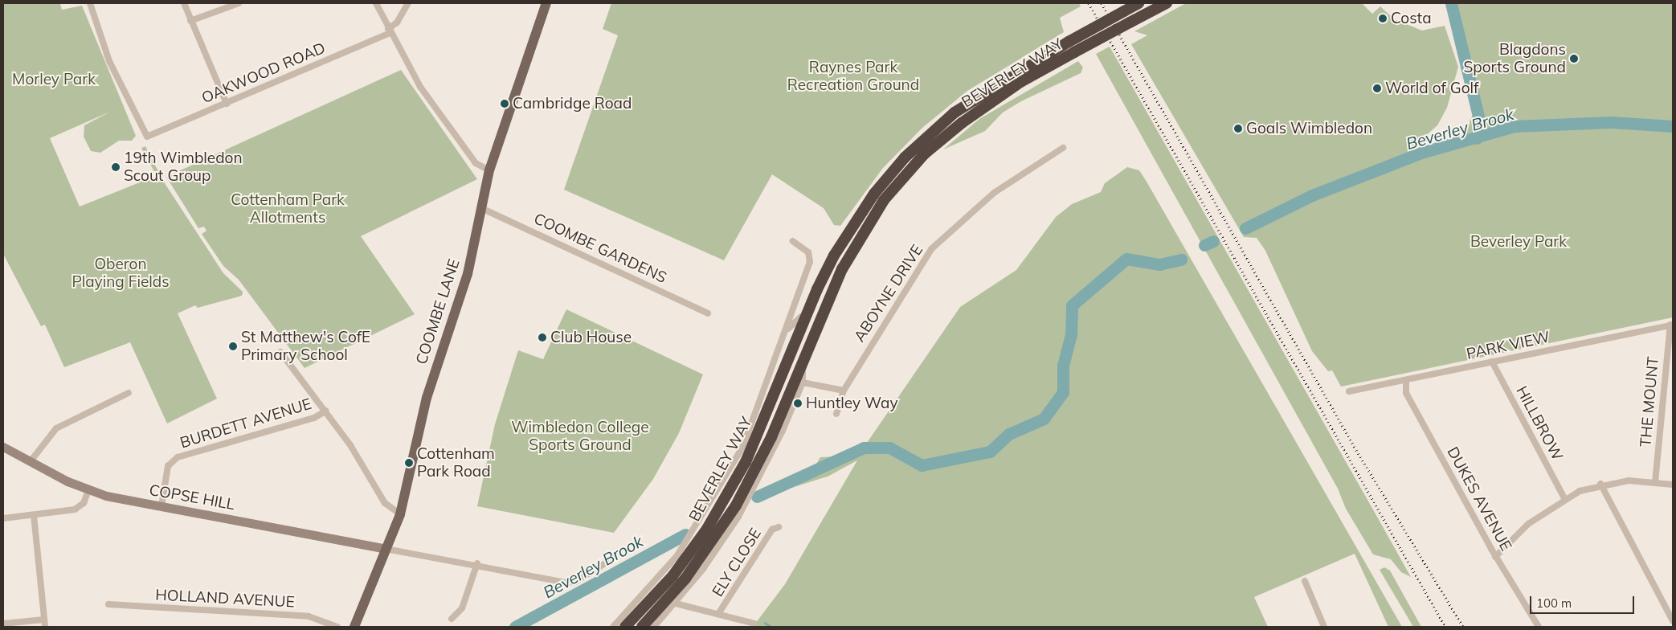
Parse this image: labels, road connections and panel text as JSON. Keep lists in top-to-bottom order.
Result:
{
  "streets": {
    "highway": ["BEVERLEY WAY"],
    "main road": ["COOMBE LANE"],
    "street": [
      "OAKWOOD ROAD",
      "COOMBE GARDENS",
      "ABOYNE DRIVE",
      "PARK VIEW",
      "THE MOUNT",
      "BURDETT AVENUE",
      "HILLBROW",
      "COPSE HILL",
      "DUKES AVENUE",
      "ELY CLOSE",
      "HOLLAND AVENUE"
    ]
  },
  "crossings": [
    ["COOMBE GARDENS", "COOMBE LANE"],
    ["COOMBE LANE", "COPSE HILL"],
    ["PARK VIEW", "THE MOUNT"],
    ["PARK VIEW", "HILLBROW"],
    ["PARK VIEW", "DUKES AVENUE"],
    ["BURDETT AVENUE", "COPSE HILL"]
  ],
  "water": ["Beverley Brook"],
  "parks": [
    "Raynes Park Recreation Ground",
    "Morley Park",
    "Cottenham Park Allotments",
    "Beverley Park",
    "Oberon Playing Fields",
    "Wimbledon College Sports Ground"
  ],
  "places": [
    "Costa",
    "Blagdons Sports Ground",
    "World of Golf",
    "Cambridge Road",
    "Goals Wimbledon",
    "19th Wimbledon Scout Group",
    "Club House",
    "St Matthew's CofE Primary School",
    "Huntley Way",
    "Cottenham Park Road"
  ],
  "scale_bar": "100 m"
}
